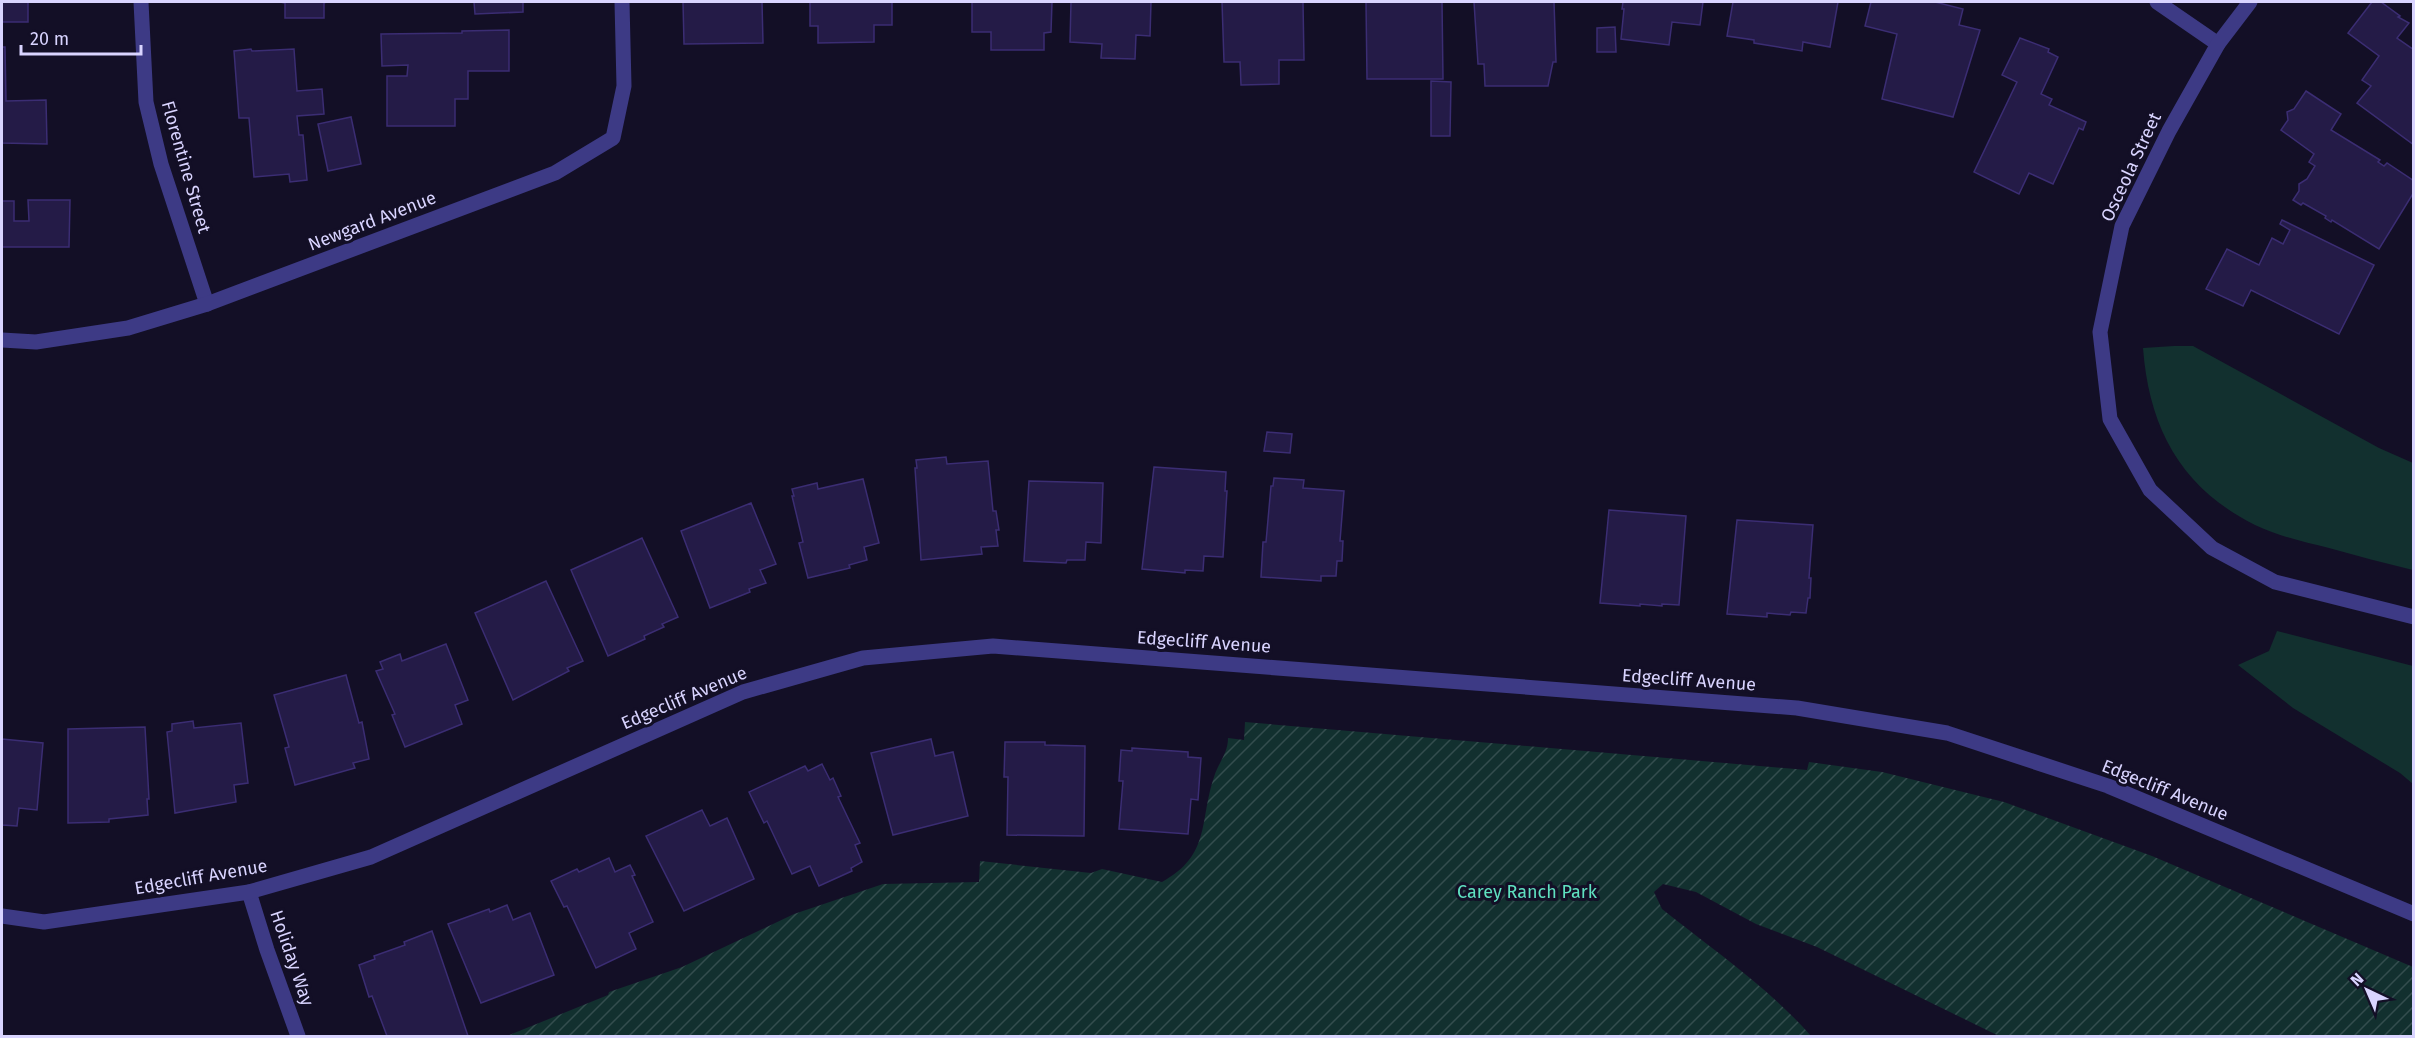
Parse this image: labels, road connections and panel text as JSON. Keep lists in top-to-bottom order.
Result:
{
  "streets": {
    "street": [
      "Florentine Street",
      "Osceola Street",
      "Newgard Avenue",
      "Edgecliff Avenue",
      "Holiday Way"
    ]
  },
  "crossings": [
    ["Florentine Street", "Newgard Avenue"],
    ["Edgecliff Avenue", "Holiday Way"]
  ],
  "parks": ["Carey Ranch Park"],
  "scale_bar": "20 m",
  "north": "top left"
}
